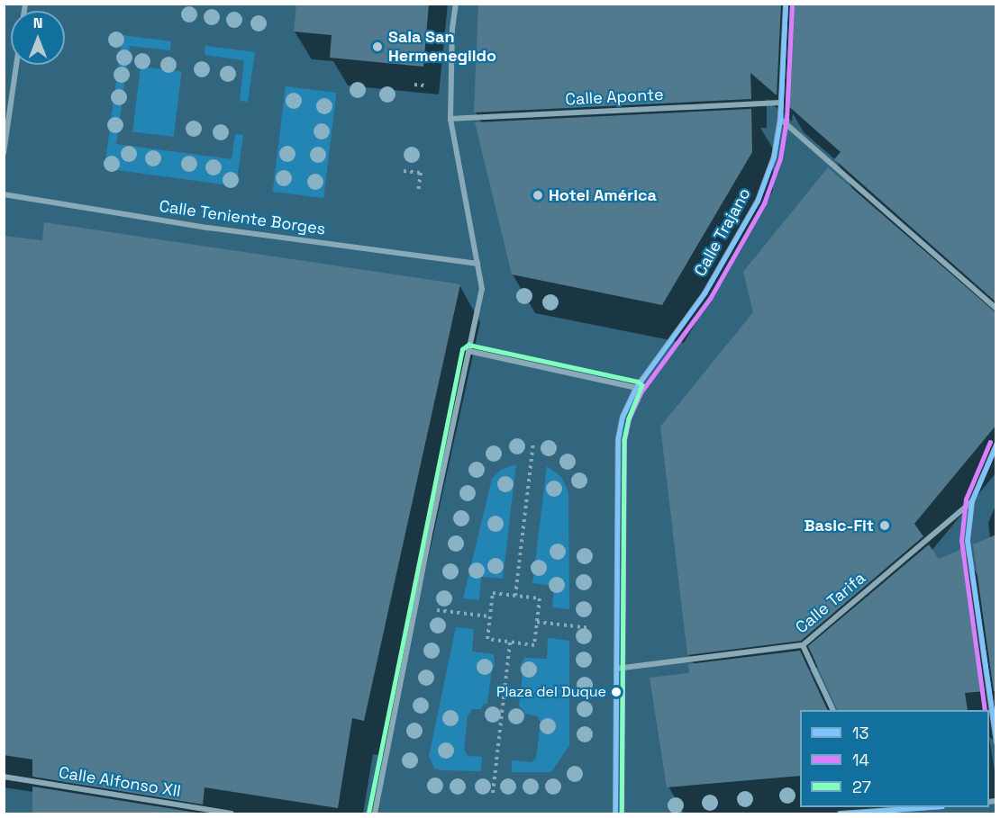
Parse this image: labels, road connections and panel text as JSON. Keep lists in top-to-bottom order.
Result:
{
  "streets": {
    "street": [
      "Calle Aponte",
      "Calle Teniente Borges",
      "Calle Trajano",
      "Calle Tarifa",
      "Calle Alfonso XII"
    ]
  },
  "crossings": [
    ["Calle Aponte", "Calle Trajano"],
    ["Calle Trajano", "Calle Tarifa"]
  ],
  "places": [
    "Sala San Hermenegildo",
    "Hotel América",
    "Basic-Fit",
    "Plaza del Duque"
  ],
  "lines": ["transit line 13", "transit line 14", "transit line 27"],
  "legend": ["13", "14", "27"],
  "north": "top"
}
